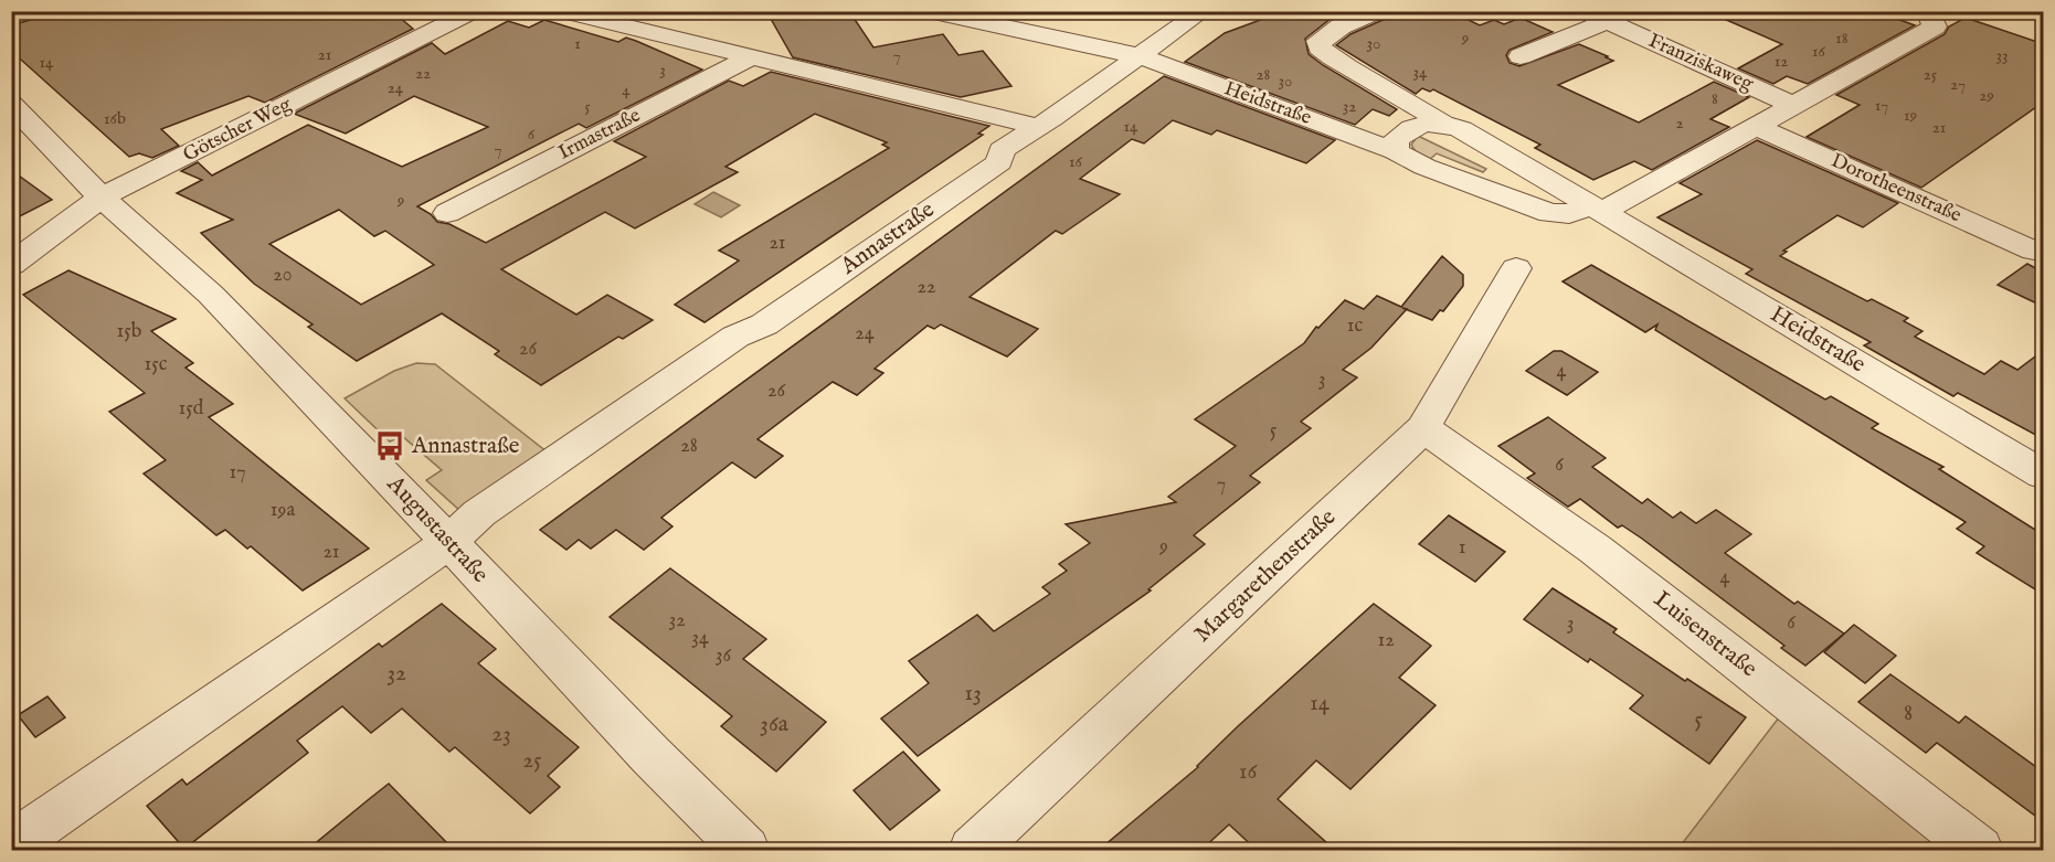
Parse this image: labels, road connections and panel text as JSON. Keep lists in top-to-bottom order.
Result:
{
  "streets": {
    "street": [
      "Franziskaweg",
      "Heidstraße",
      "Götscher Weg",
      "Irmastraße",
      "Dorotheenstraße",
      "Annastraße",
      "Augustastraße",
      "Margarethenstraße",
      "Luisenstraße"
    ]
  },
  "crossings": [
    ["Heidstraße", "Annastraße"],
    ["Götscher Weg", "Augustastraße"],
    ["Annastraße", "Augustastraße"],
    ["Margarethenstraße", "Luisenstraße"]
  ],
  "places": {
    "bus stop": ["Annastraße"]
  },
  "house_numbers": [
    "9",
    "18",
    "1",
    "30",
    "16",
    "21",
    "7",
    "33",
    "12",
    "14",
    "3",
    "34",
    "22",
    "28",
    "25",
    "30",
    "27",
    "24",
    "4",
    "29",
    "8",
    "17",
    "5",
    "32",
    "19",
    "16b",
    "2",
    "14",
    "21",
    "6",
    "7",
    "16",
    "9",
    "21",
    "20",
    "22",
    "1c",
    "15b",
    "24",
    "26",
    "15c",
    "4",
    "3",
    "26",
    "15d",
    "5",
    "28",
    "6",
    "17",
    "7",
    "19a",
    "9",
    "1",
    "21",
    "4",
    "32",
    "6",
    "3",
    "34",
    "12",
    "36",
    "32",
    "13",
    "14",
    "8",
    "5",
    "36a",
    "23",
    "25",
    "16"
  ]
}
